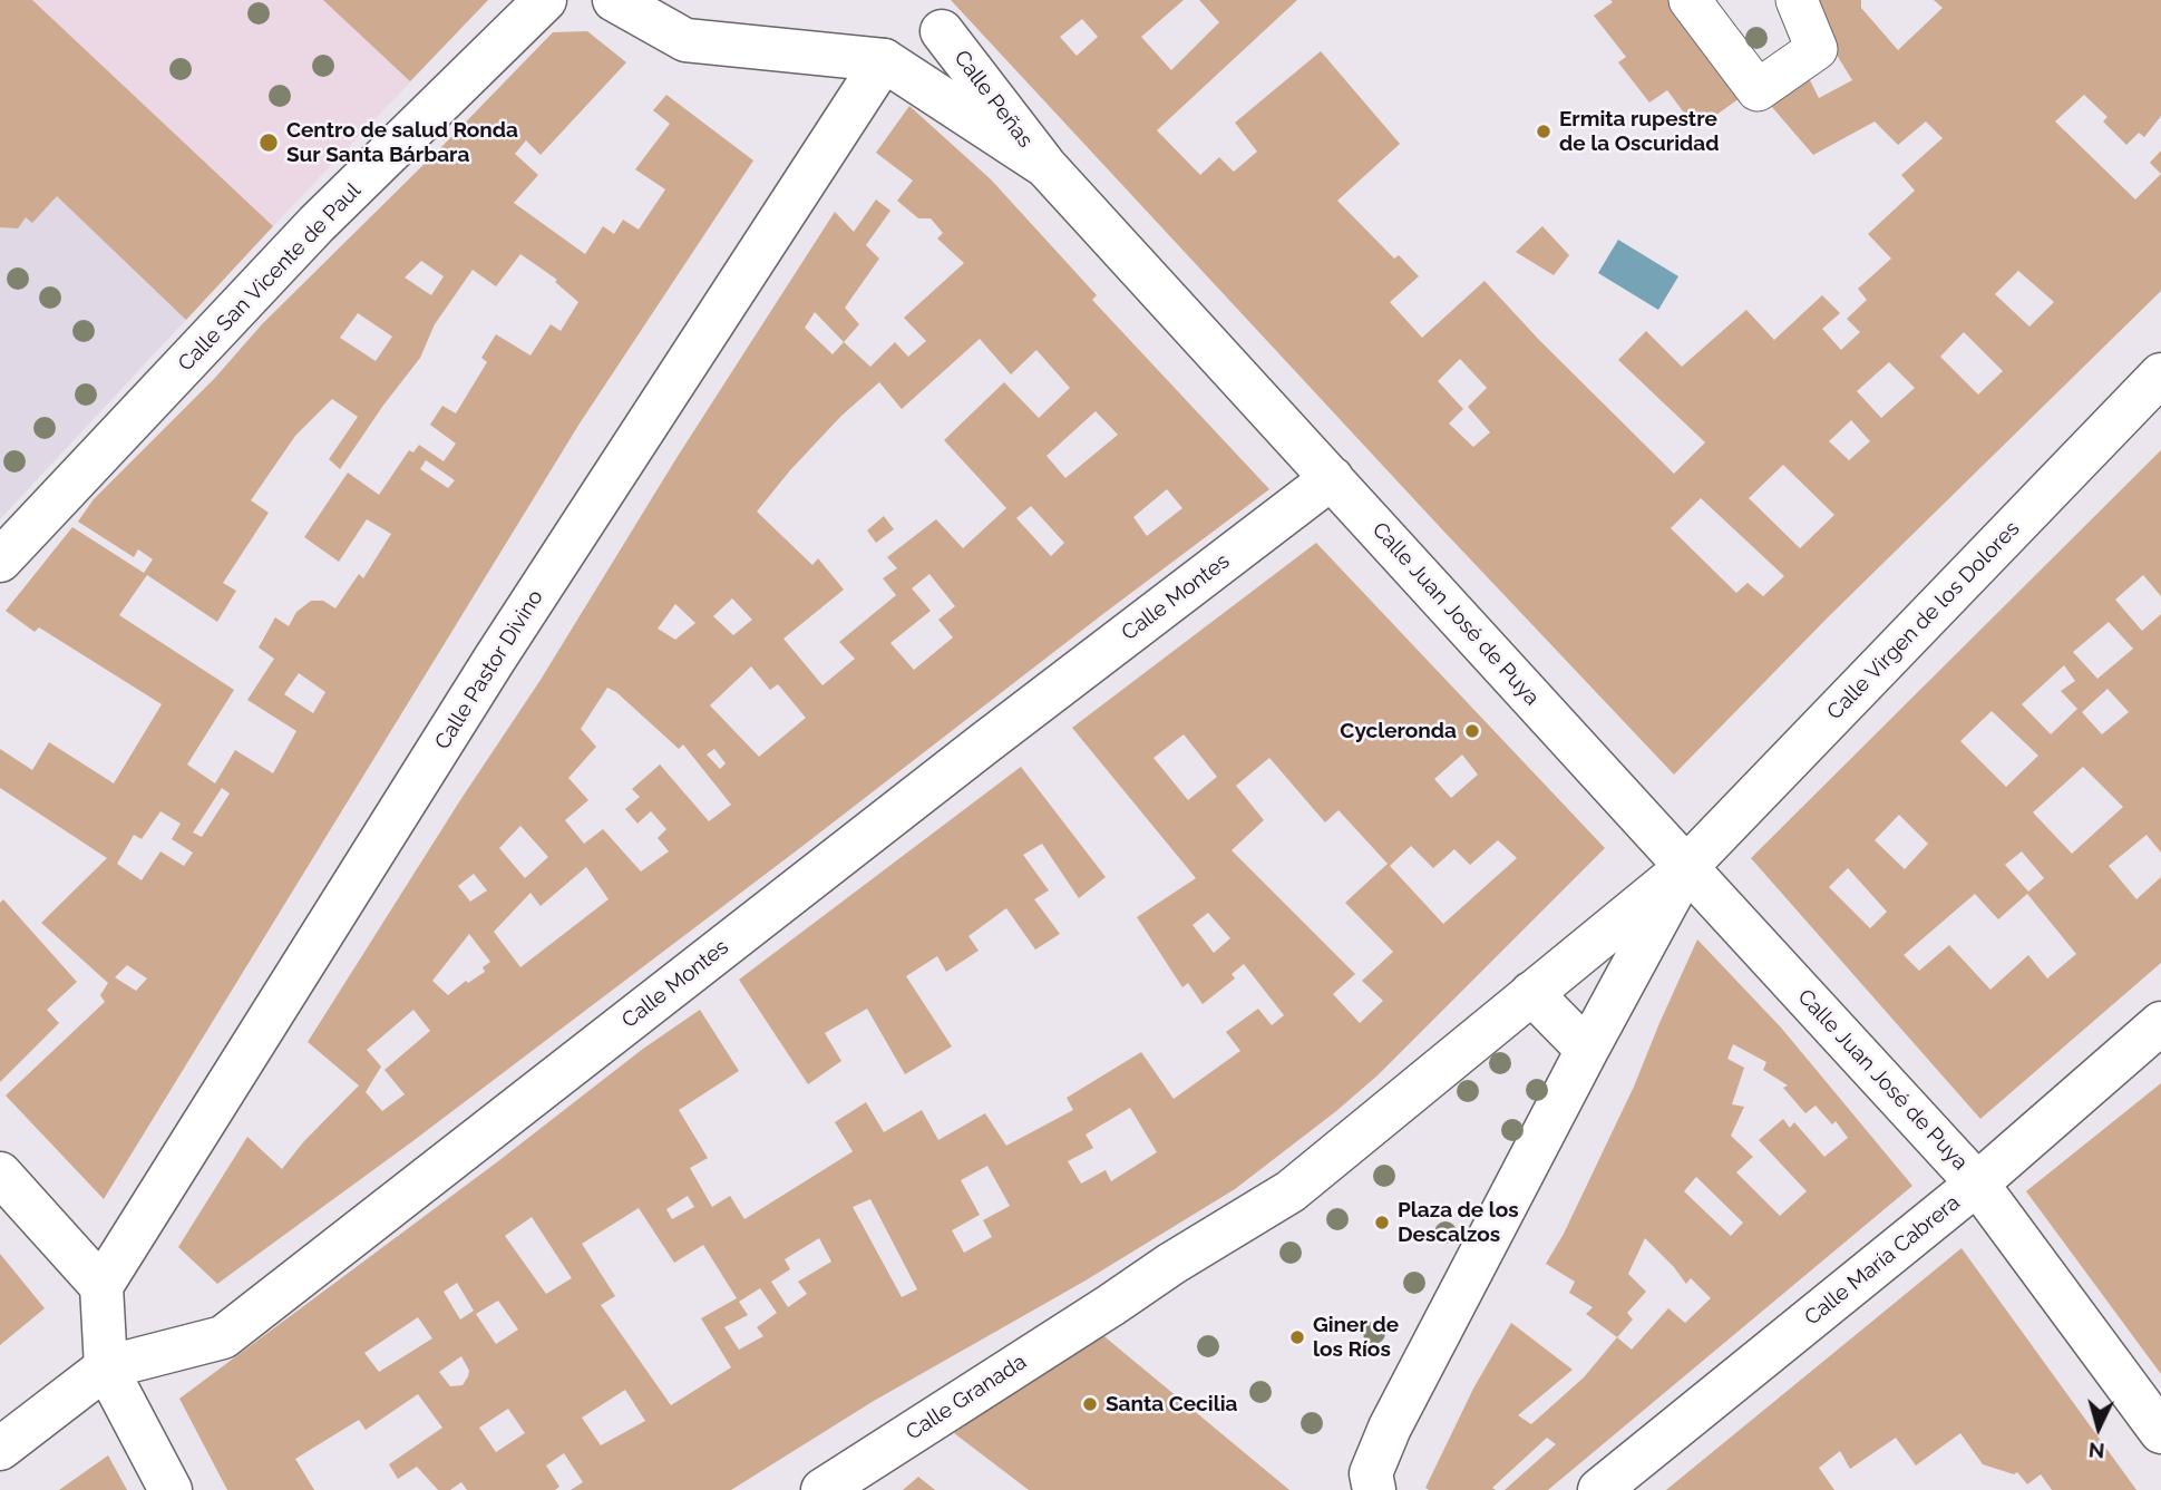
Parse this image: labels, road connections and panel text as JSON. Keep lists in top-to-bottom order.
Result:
{
  "streets": {
    "street": [
      "Calle Peñas",
      "Calle San Vicente de Paul",
      "Calle Montes",
      "Calle Juan José de Puya",
      "Calle Virgen de los Dolores",
      "Calle Pastor Divino",
      "Calle María Cabrera",
      "Calle Granada"
    ]
  },
  "crossings": [
    ["Calle Peñas", "Calle Juan José de Puya"],
    ["Calle Montes", "Calle Juan José de Puya"],
    ["Calle Juan José de Puya", "Calle Virgen de los Dolores"],
    ["Calle Juan José de Puya", "Calle Pastor Divino"],
    ["Calle Juan José de Puya", "Calle María Cabrera"]
  ],
  "places": [
    "Ermita rupestre de la Oscuridad",
    "Centro de salud Ronda Sur Santa Bárbara",
    "Cycleronda",
    "Plaza de los Descalzos",
    "Giner de los Ríos",
    "Santa Cecilia"
  ],
  "north": "bottom"
}
